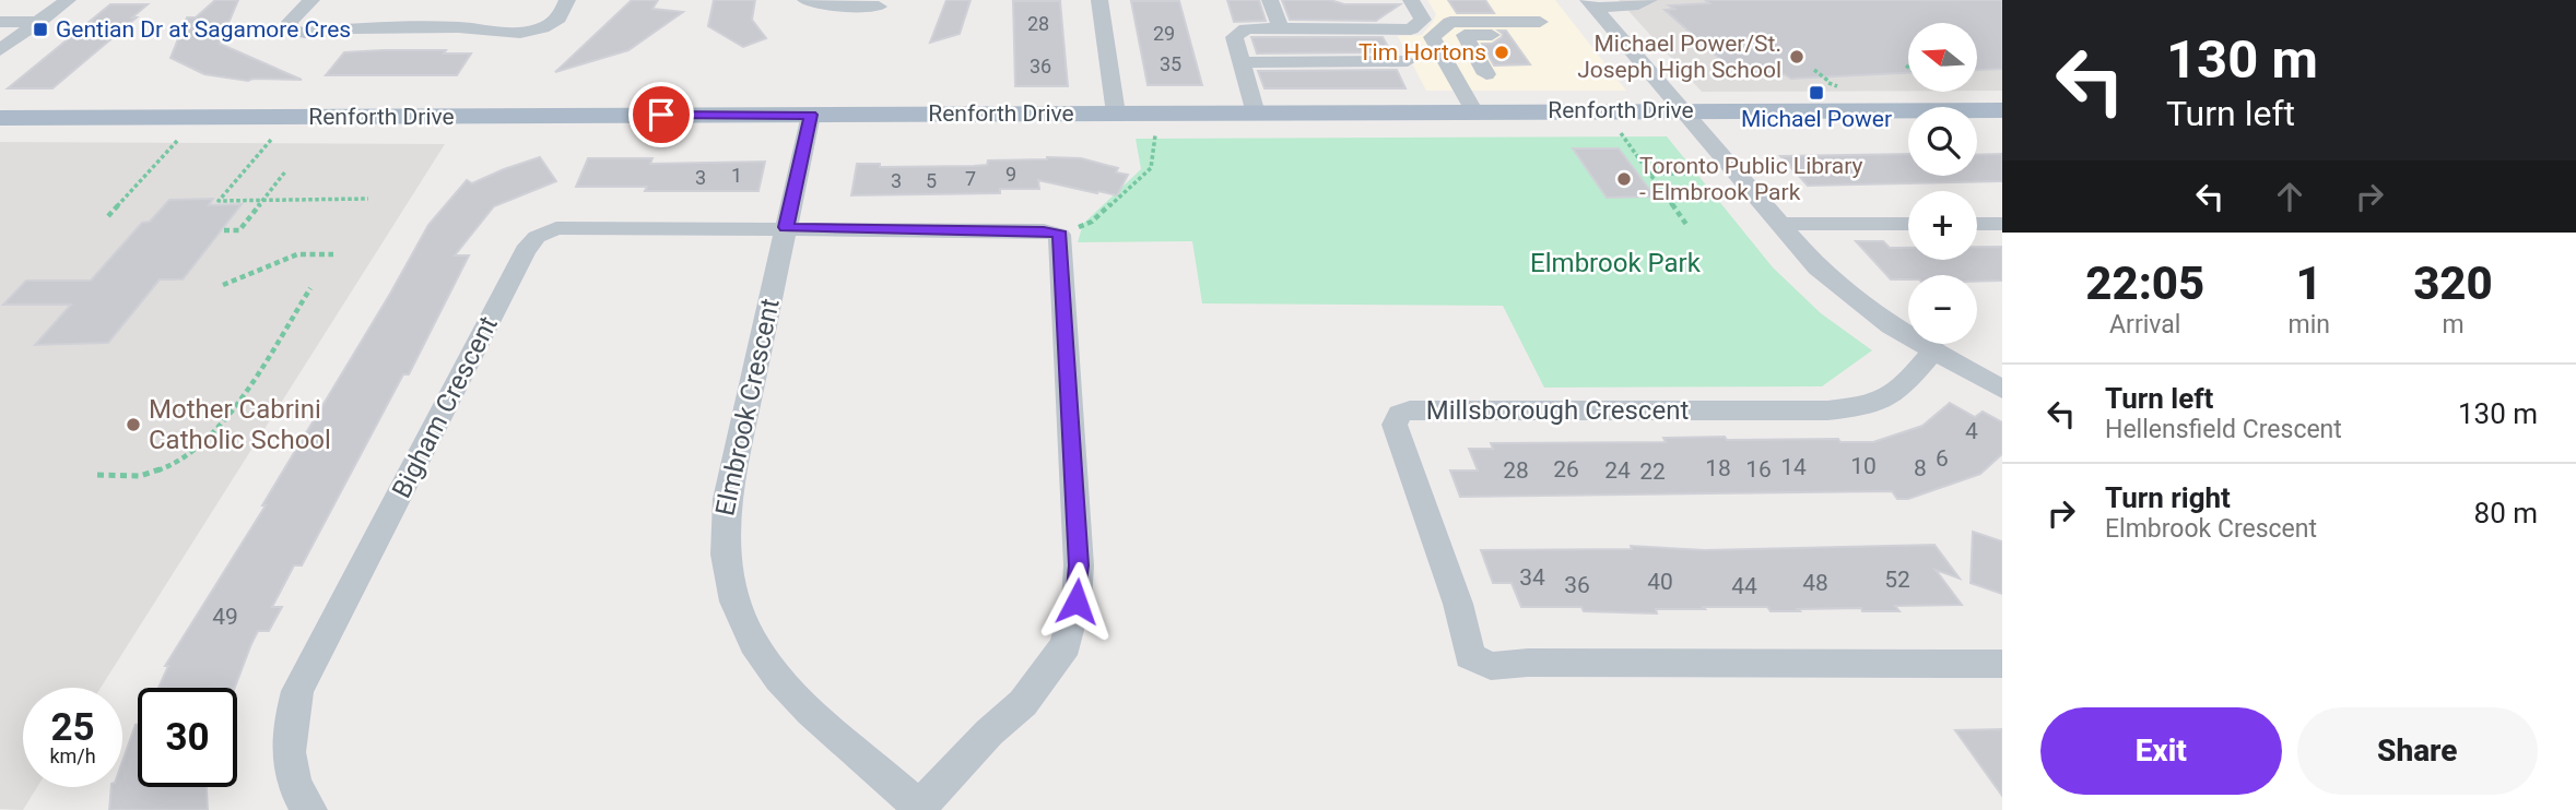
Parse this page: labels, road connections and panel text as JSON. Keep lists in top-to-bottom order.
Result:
{
  "streets": {
    "main road": ["Renforth Drive"],
    "street": ["Bigham Crescent", "Elmbrook Crescent", "Millsborough Crescent"]
  },
  "crossings": [
    ["Renforth Drive", "Elmbrook Crescent"],
    ["Bigham Crescent", "Elmbrook Crescent"]
  ],
  "parks": ["Elmbrook Park"],
  "places": {
    "transit": ["Gentian Dr at Sagamore Cres", "Michael Power"],
    "other": [
      "Tim Hortons",
      "Michael Power/St. Joseph High School",
      "Toronto Public Library - Elmbrook Park",
      "Mother Cabrini Catholic School"
    ]
  },
  "house_numbers": [
    "28",
    "29",
    "35",
    "36",
    "9",
    "1",
    "3",
    "7",
    "3",
    "5",
    "4",
    "6",
    "10",
    "14",
    "18",
    "8",
    "26",
    "16",
    "28",
    "24",
    "22",
    "34",
    "52",
    "40",
    "48",
    "36",
    "44",
    "49"
  ],
  "north": "left",
  "page": {
    "turn": ["130 m", "Turn left"],
    "map_buttons": ["+", "−"],
    "eta": [
      "22:05",
      "Arrival",
      "1",
      "min",
      "320",
      "m"
    ],
    "list": [
      {
        "name": "Turn left",
        "note": "Hellensfield Crescent",
        "value": "130 m"
      },
      {
        "name": "Turn right",
        "note": "Elmbrook Crescent",
        "value": "80 m"
      }
    ],
    "speed": "25 km/h",
    "limit": "30",
    "buttons": ["Exit", "Share"]
  }
}
